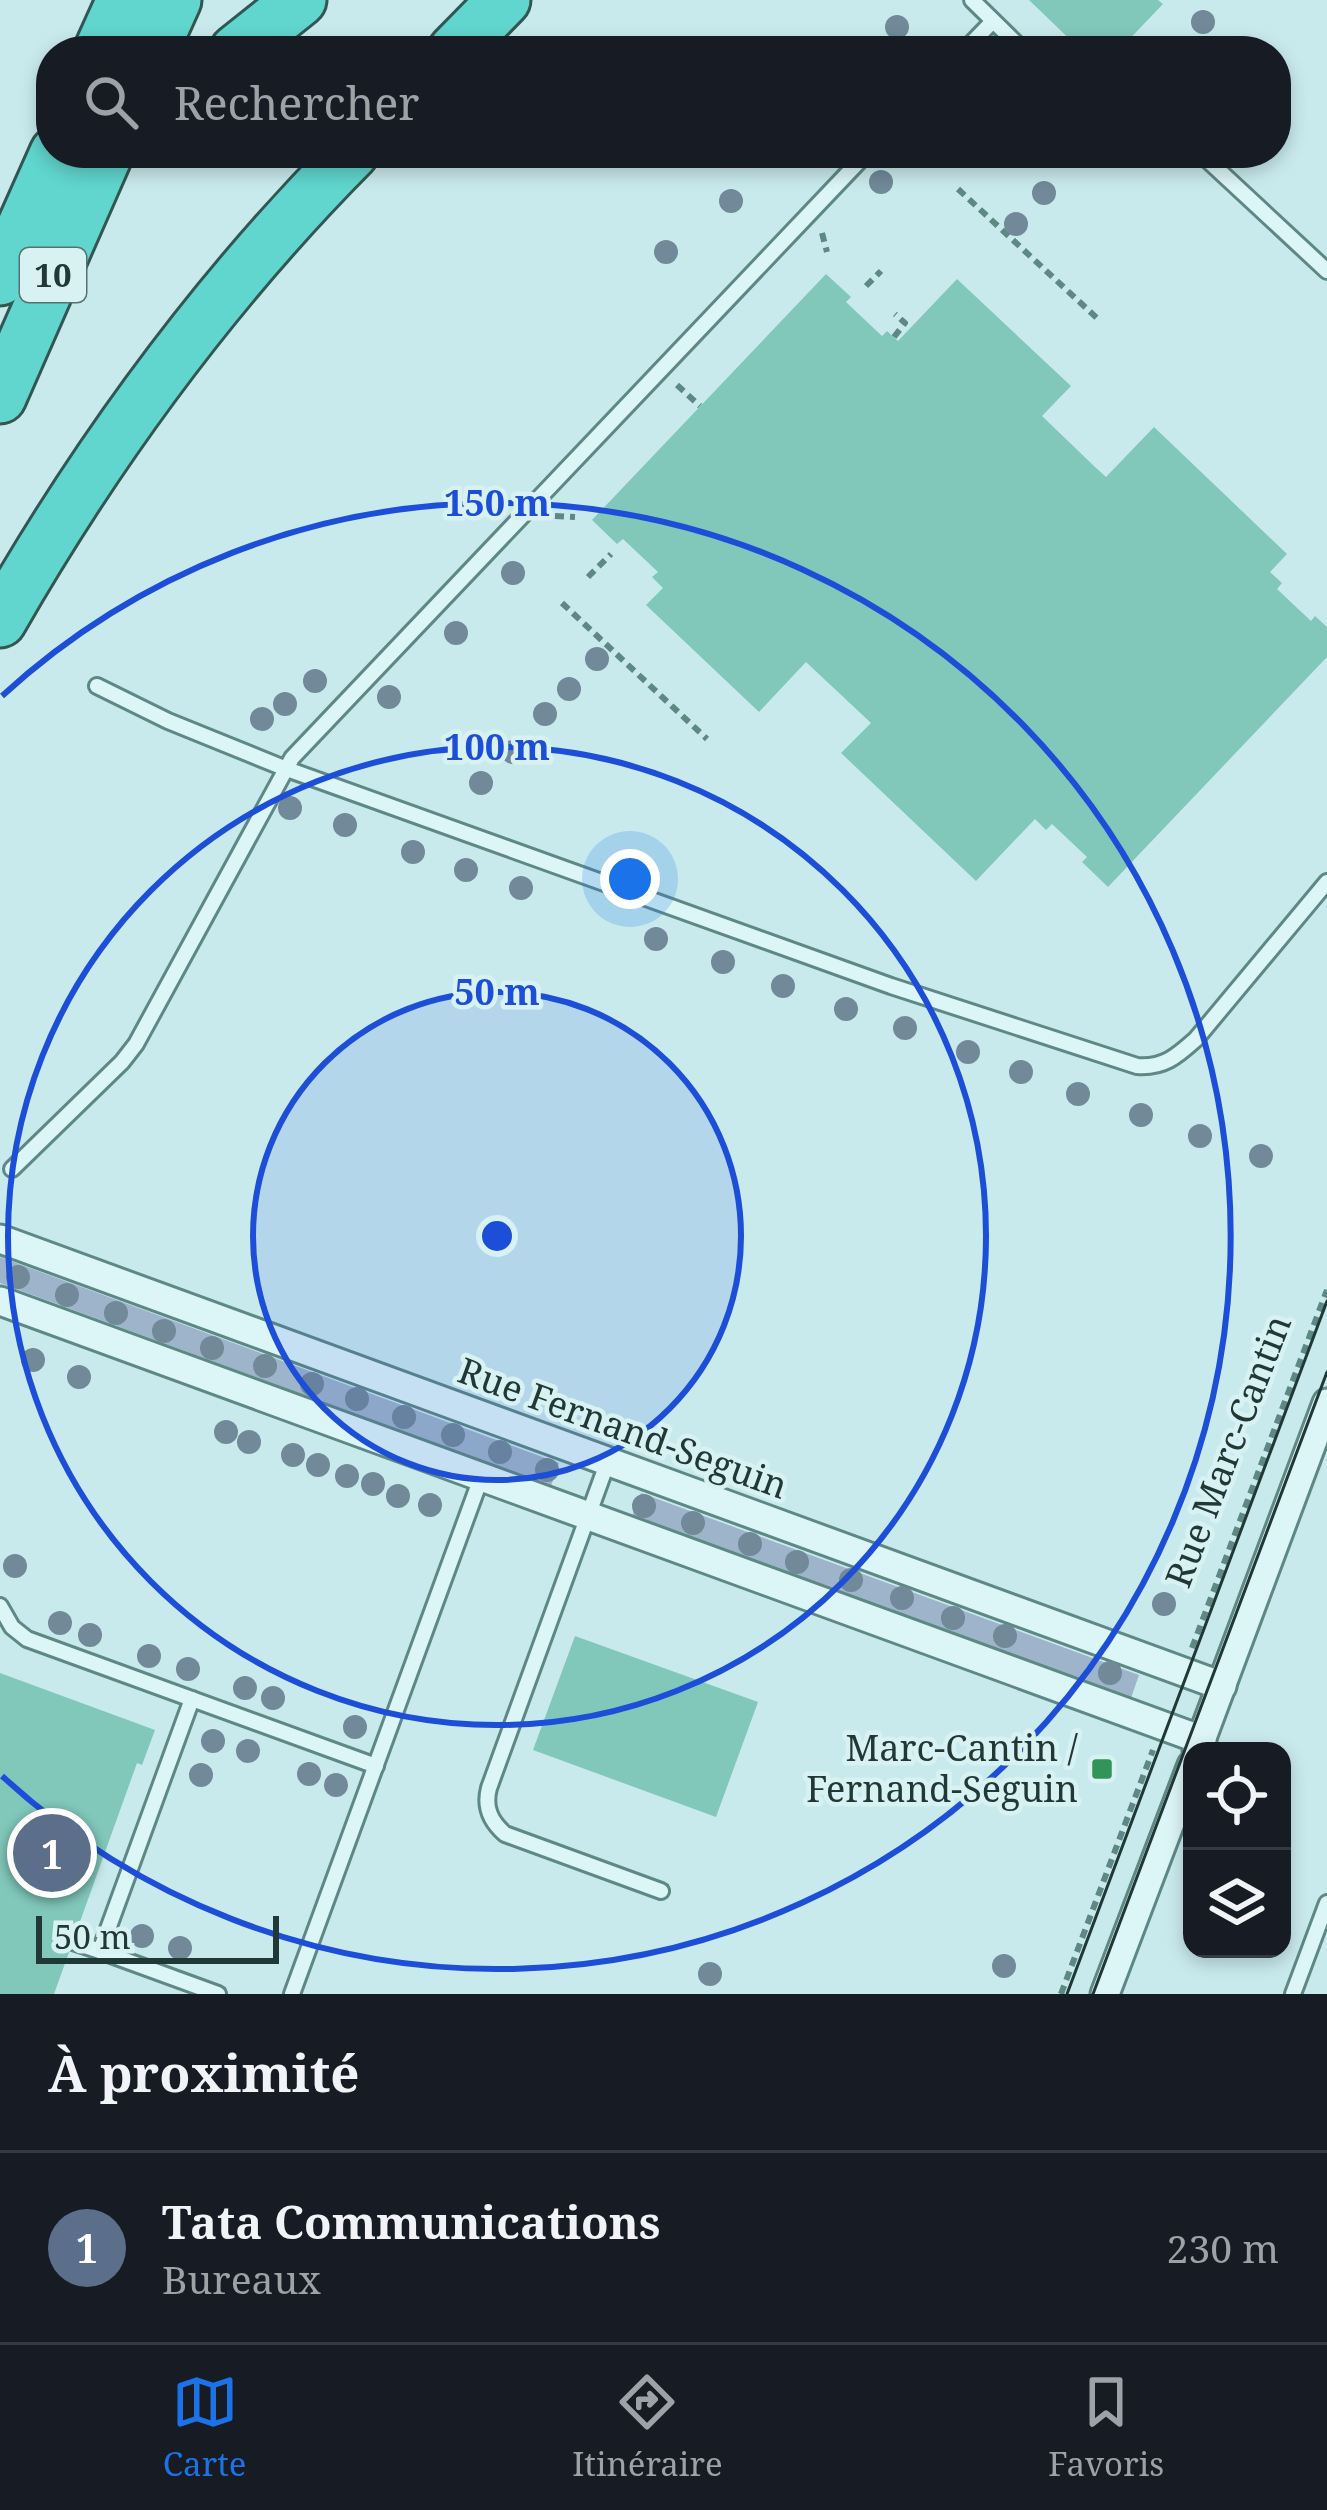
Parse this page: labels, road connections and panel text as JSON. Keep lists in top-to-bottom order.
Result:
{
  "streets": {
    "highway": ["10"],
    "street": ["Rue Fernand-Seguin", "Rue Marc-Cantin"]
  },
  "crossings": [
    ["Rue Fernand-Seguin", "Rue Marc-Cantin"]
  ],
  "places": {
    "transit": ["Marc-Cantin / Fernand-Seguin"]
  },
  "scale_bar": "50 m",
  "page": {
    "search": "Rechercher",
    "pins": "1",
    "scale": "50 m",
    "heading": "À proximité",
    "list": [
      {
        "mark": "1",
        "name": "Tata Communications",
        "note": "Bureaux",
        "value": "230 m"
      }
    ],
    "nav": ["Carte", "Itinéraire", "Favoris"]
  },
  "rings": ["150 m", "100 m", "50 m"]
}
